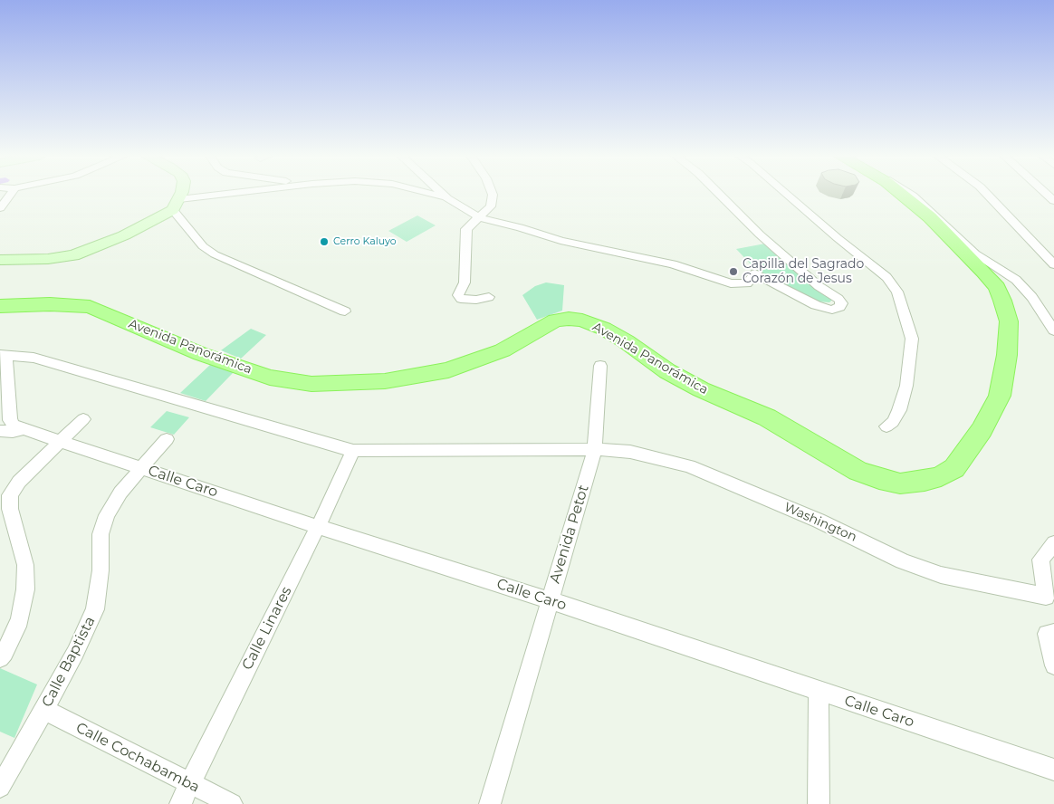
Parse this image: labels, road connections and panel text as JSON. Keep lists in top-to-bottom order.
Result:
{
  "streets": {
    "main road": ["Avenida Panorámica"],
    "street": [
      "Calle Caro",
      "Washington",
      "Avenida Petot",
      "Calle Linares",
      "Calle Baptista",
      "Calle Cochabamba"
    ]
  },
  "crossings": [
    ["Calle Caro", "Avenida Petot"],
    ["Calle Caro", "Calle Linares"],
    ["Calle Caro", "Calle Baptista"],
    ["Washington", "Avenida Petot"],
    ["Washington", "Calle Linares"],
    ["Calle Linares", "Calle Cochabamba"],
    ["Calle Baptista", "Calle Cochabamba"]
  ],
  "places": ["Cerro Kaluyo", "Capilla del Sagrado Corazón de Jesus"]
}
